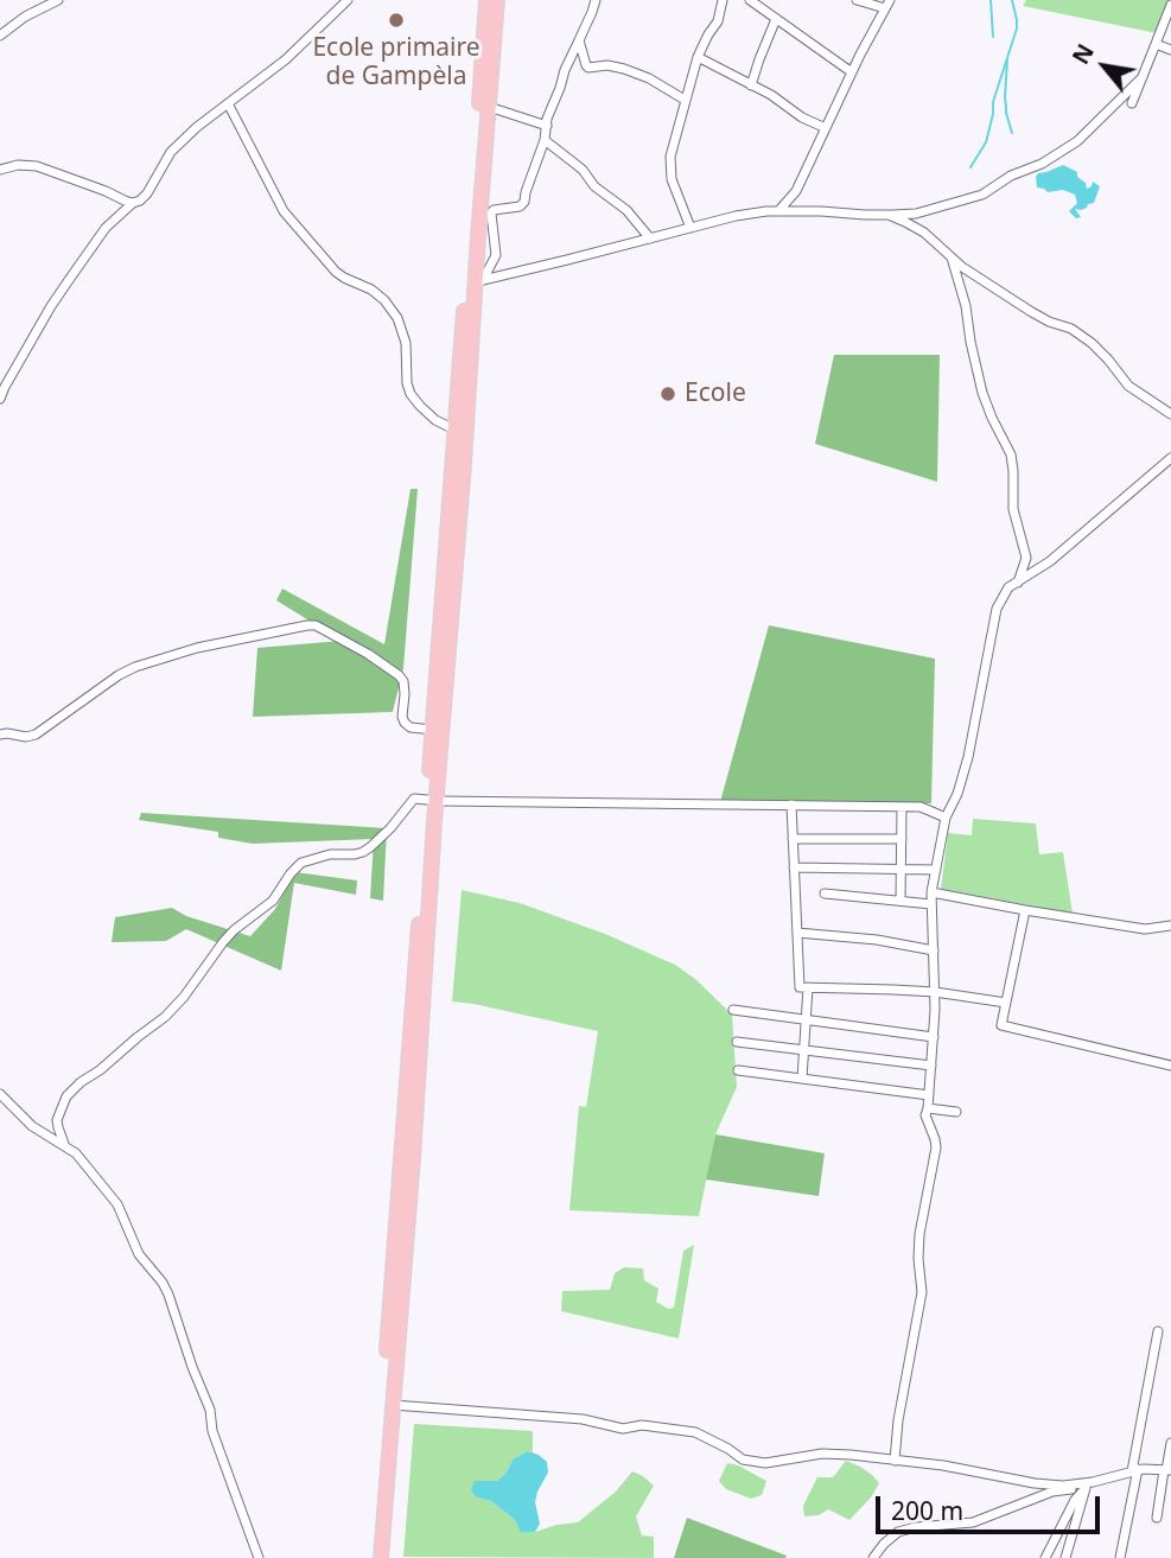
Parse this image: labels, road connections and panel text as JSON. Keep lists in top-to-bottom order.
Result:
{
  "places": ["Ecole primaire de Gampèla", "Ecole"],
  "scale_bar": "200 m",
  "north": "top left"
}
